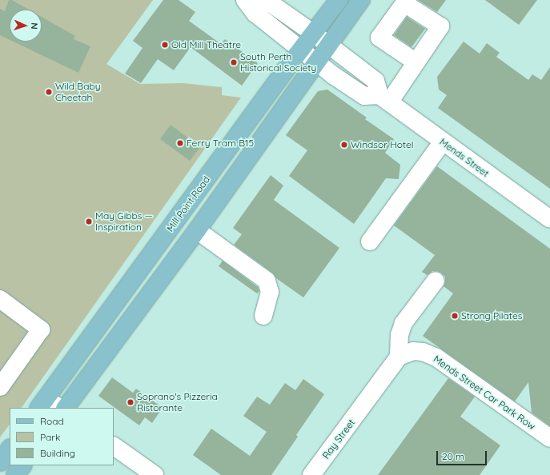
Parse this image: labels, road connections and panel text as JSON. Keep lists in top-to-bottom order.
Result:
{
  "streets": {
    "main road": ["Mill Point Road"],
    "street": ["Mends Street", "Mends Street Car Park Row", "Ray Street"]
  },
  "crossings": [
    ["Mends Street Car Park Row", "Ray Street"]
  ],
  "places": [
    "Old Mill Theatre",
    "South Perth Historical Society",
    "Wild Baby Cheetah",
    "Ferry Tram B15",
    "Windsor Hotel",
    "May Gibbs — Inspiration",
    "Strong Pilates",
    "Soprano's Pizzeria Ristorante"
  ],
  "legend": ["Road", "Park", "Building"],
  "scale_bar": "20 m",
  "north": "right"
}
